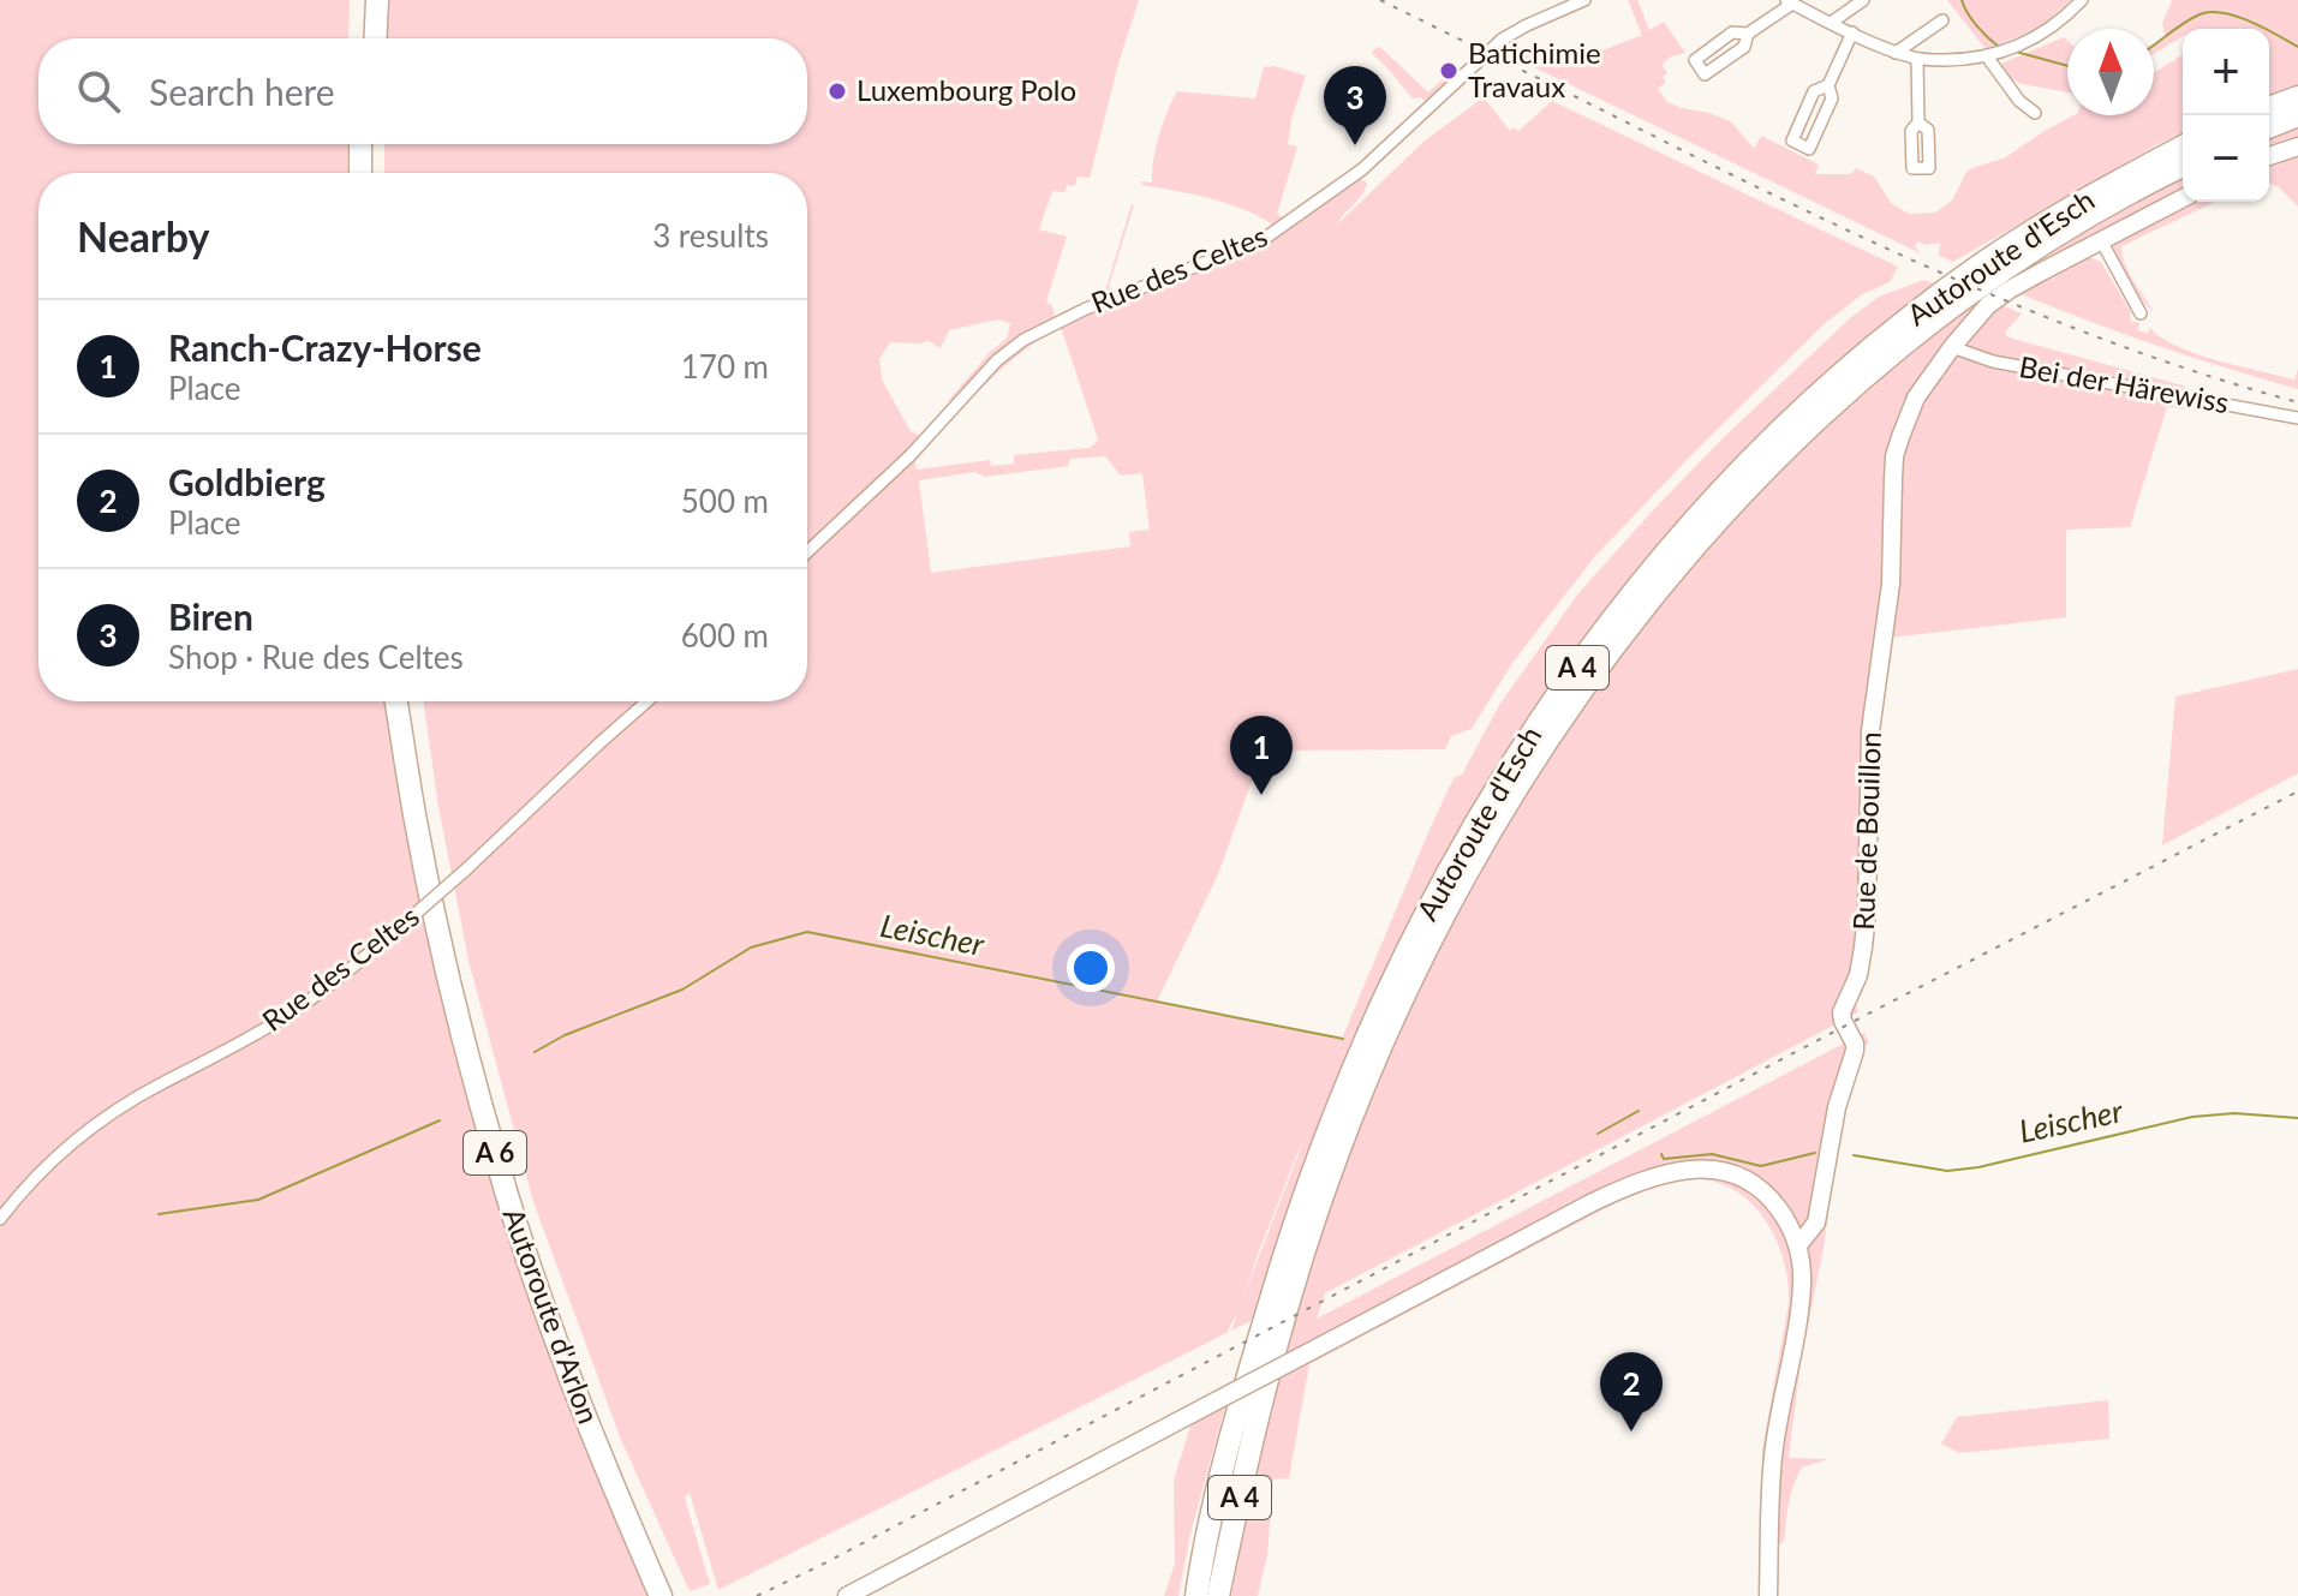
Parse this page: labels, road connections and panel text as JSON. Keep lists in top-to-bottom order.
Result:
{
  "streets": {
    "highway": [
      "Autoroute d'Esch",
      "A 4",
      "A 6",
      "Autoroute d'Arlon"
    ],
    "main road": ["Rue de Bouillon"],
    "street": ["Rue des Celtes", "Bei der Härewiss"]
  },
  "crossings": [
    ["Bei der Härewiss", "Rue de Bouillon"]
  ],
  "water": ["Leischer"],
  "places": ["Batichimie Travaux", "Luxembourg Polo"],
  "north": "top",
  "page": {
    "map_buttons": ["+", "−"],
    "search": "Search here",
    "pins": ["3", "1", "2"],
    "heading": ["Nearby", "3 results"],
    "list": [
      {
        "mark": "1",
        "name": "Ranch-Crazy-Horse",
        "note": "Place",
        "value": "170 m"
      },
      {
        "mark": "2",
        "name": "Goldbierg",
        "note": "Place",
        "value": "500 m"
      },
      {
        "mark": "3",
        "name": "Biren",
        "note": "Shop · Rue des Celtes",
        "value": "600 m"
      }
    ]
  }
}
